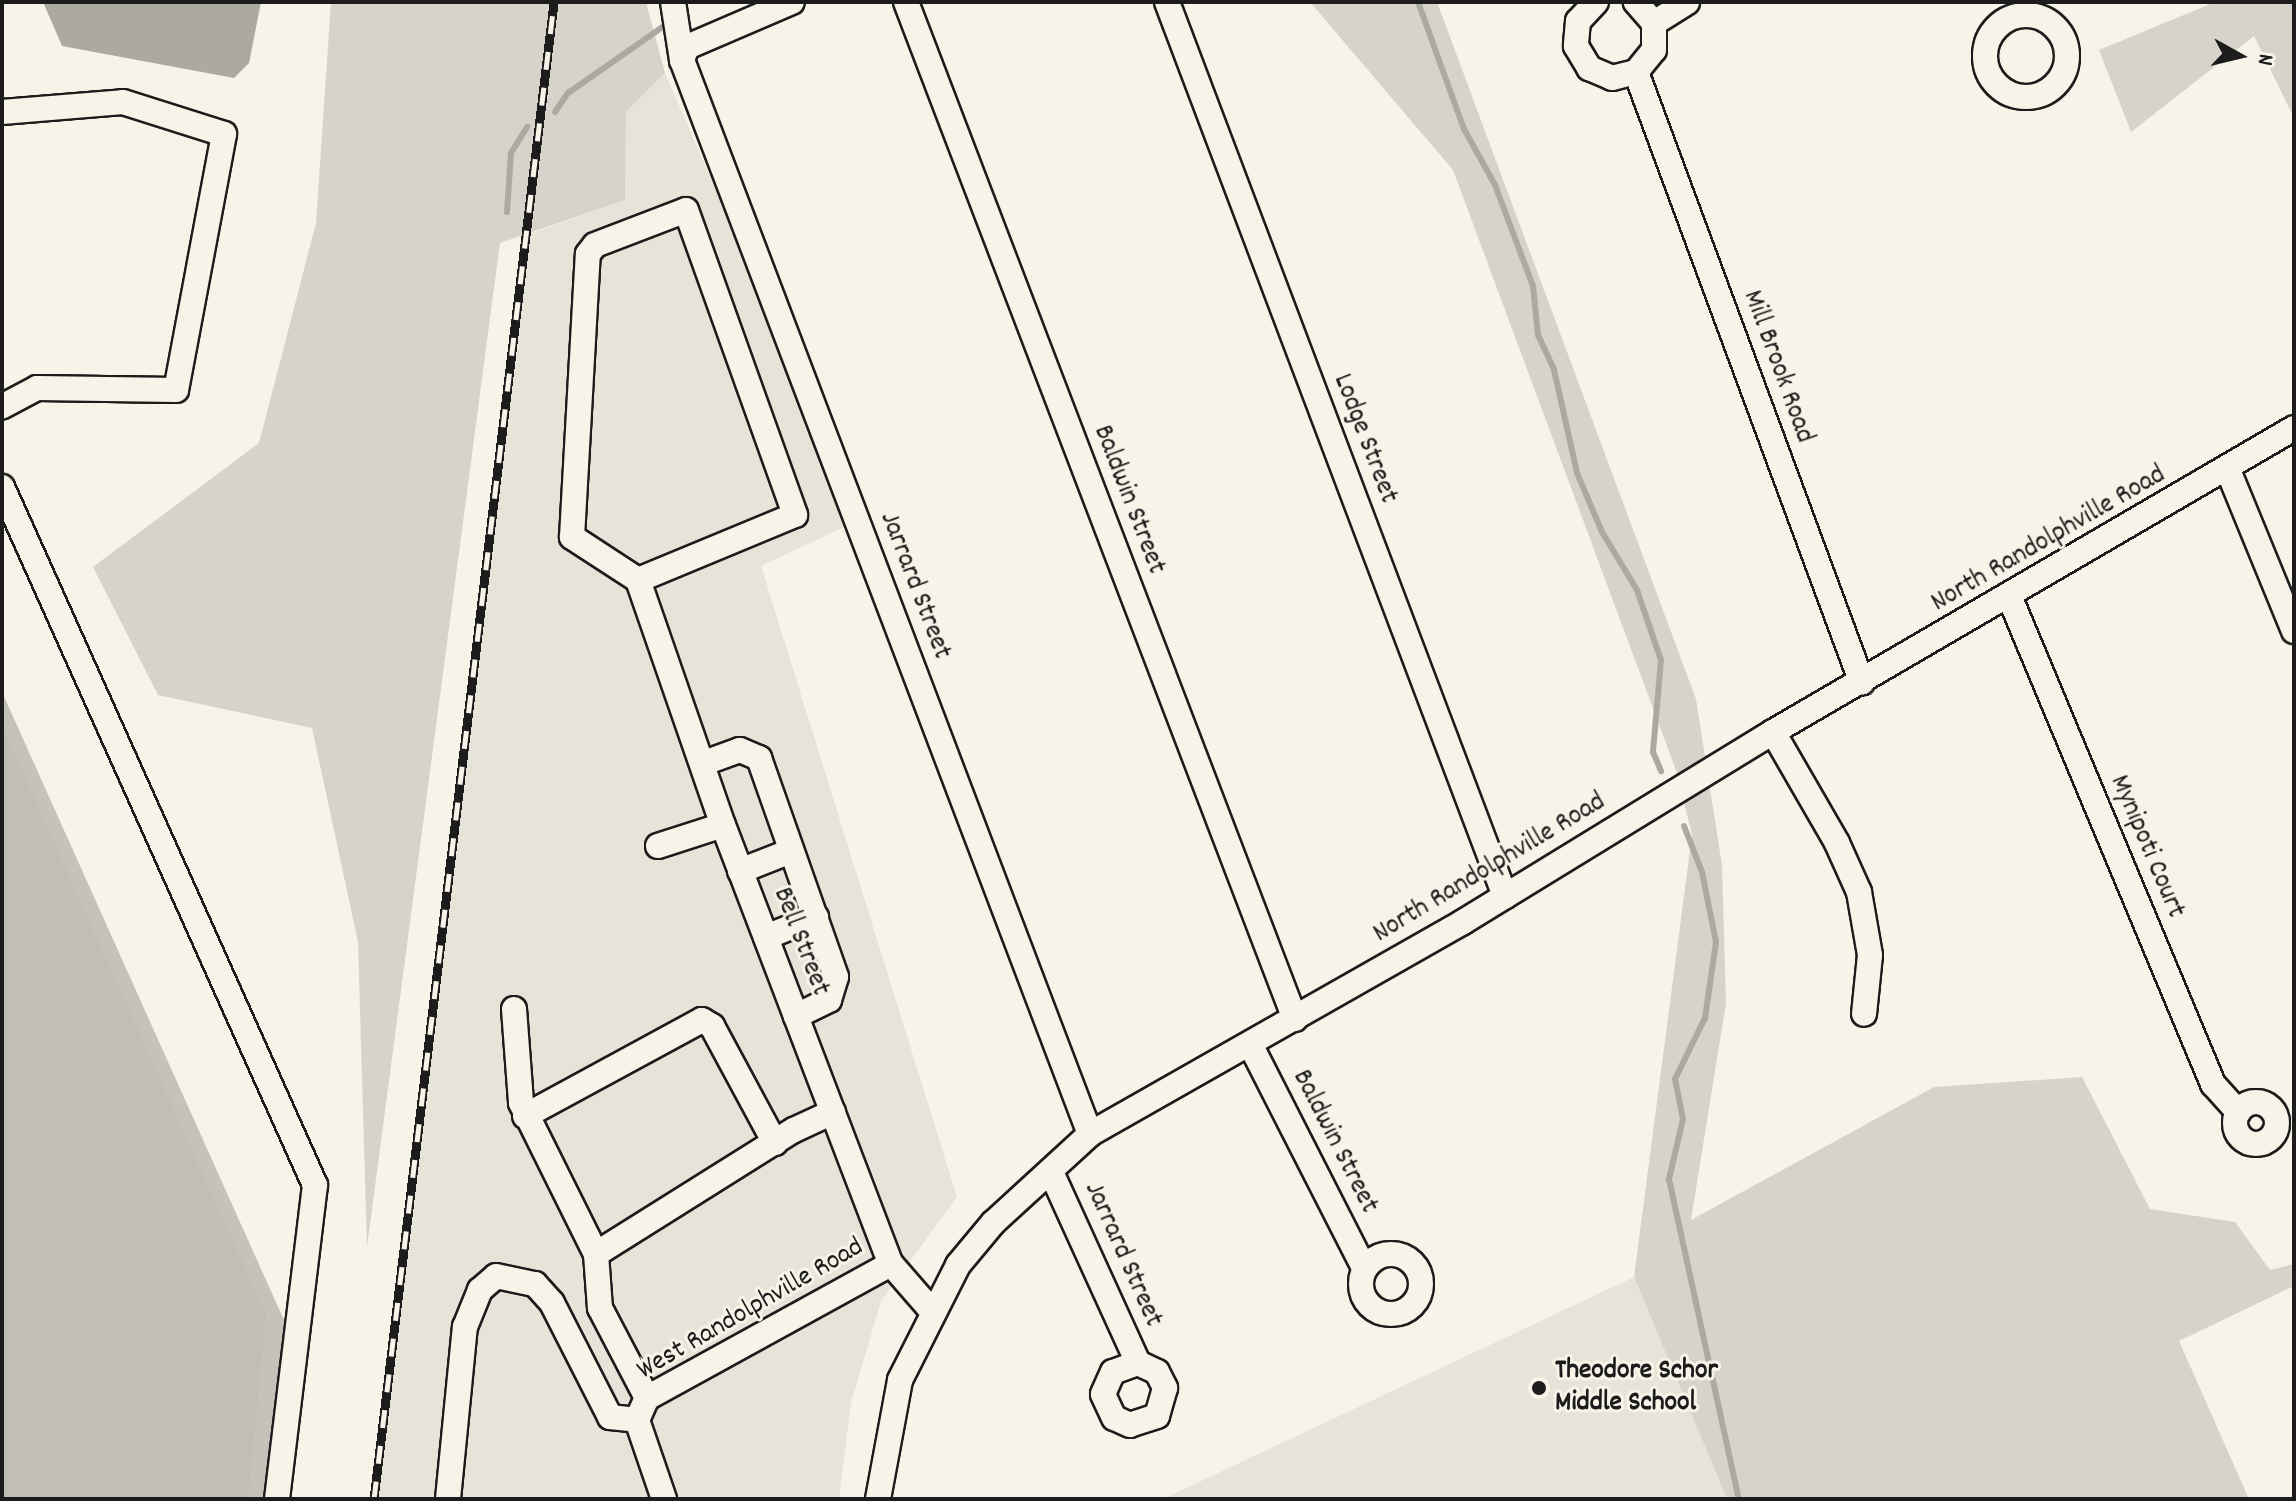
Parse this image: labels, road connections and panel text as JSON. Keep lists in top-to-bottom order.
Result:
{
  "streets": {
    "street": [
      "Mill Brook Road",
      "Lodge Street",
      "Baldwin Street",
      "North Randolphville Road",
      "Jarrard Street",
      "Mynipoti Court",
      "Bell Street",
      "West Randolphville Road"
    ]
  },
  "crossings": [
    ["Mill Brook Road", "North Randolphville Road"],
    ["Lodge Street", "North Randolphville Road"],
    ["Baldwin Street", "North Randolphville Road"],
    ["North Randolphville Road", "Jarrard Street"],
    ["North Randolphville Road", "Mynipoti Court"],
    ["North Randolphville Road", "Bell Street"],
    ["Bell Street", "West Randolphville Road"]
  ],
  "places": ["Theodore Schor Middle School"],
  "north": "right"
}
